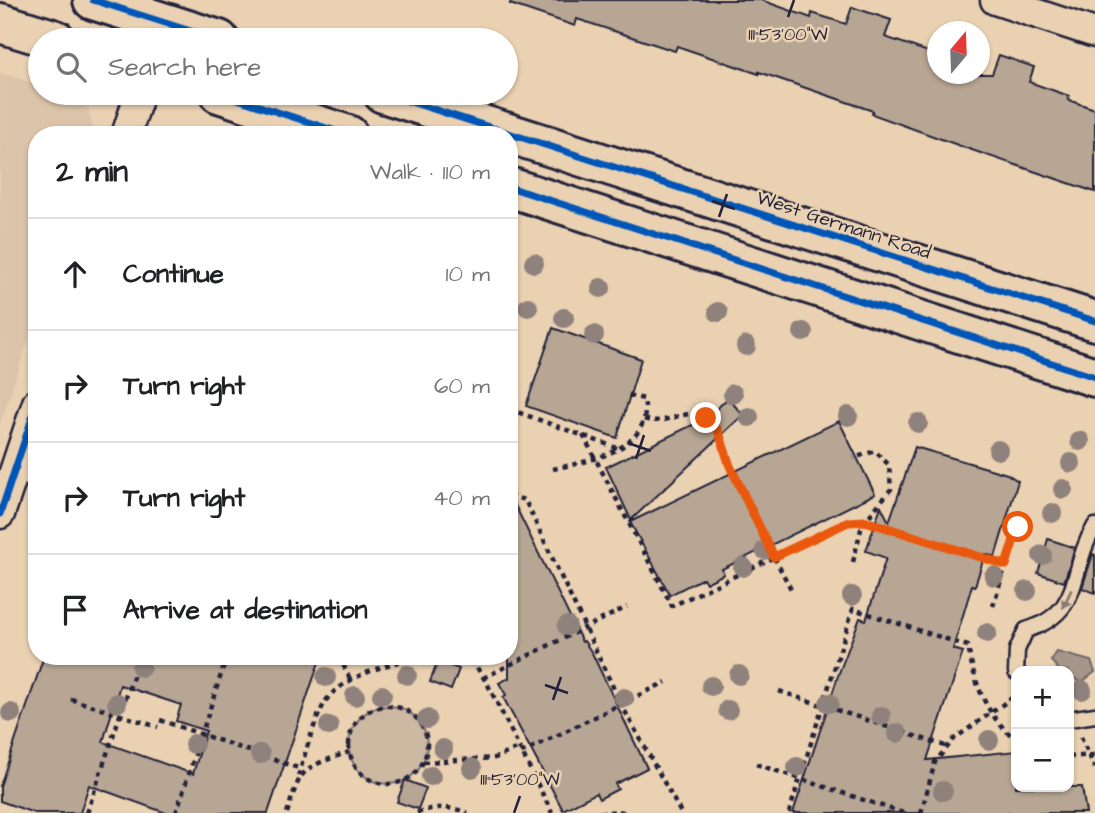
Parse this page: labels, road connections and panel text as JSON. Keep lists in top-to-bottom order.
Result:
{
  "streets": {
    "main road": ["West Germann Road"]
  },
  "north": "top",
  "page": {
    "search": "Search here",
    "heading": ["2 min", "Walk · 110 m"],
    "list": [
      ["Continue", "10 m"],
      ["Turn right", "60 m"],
      ["Turn right", "40 m"],
      "Arrive at destination"
    ],
    "map_buttons": ["+", "−"]
  },
  "coordinates": ["111°53'00\"W"]
}
